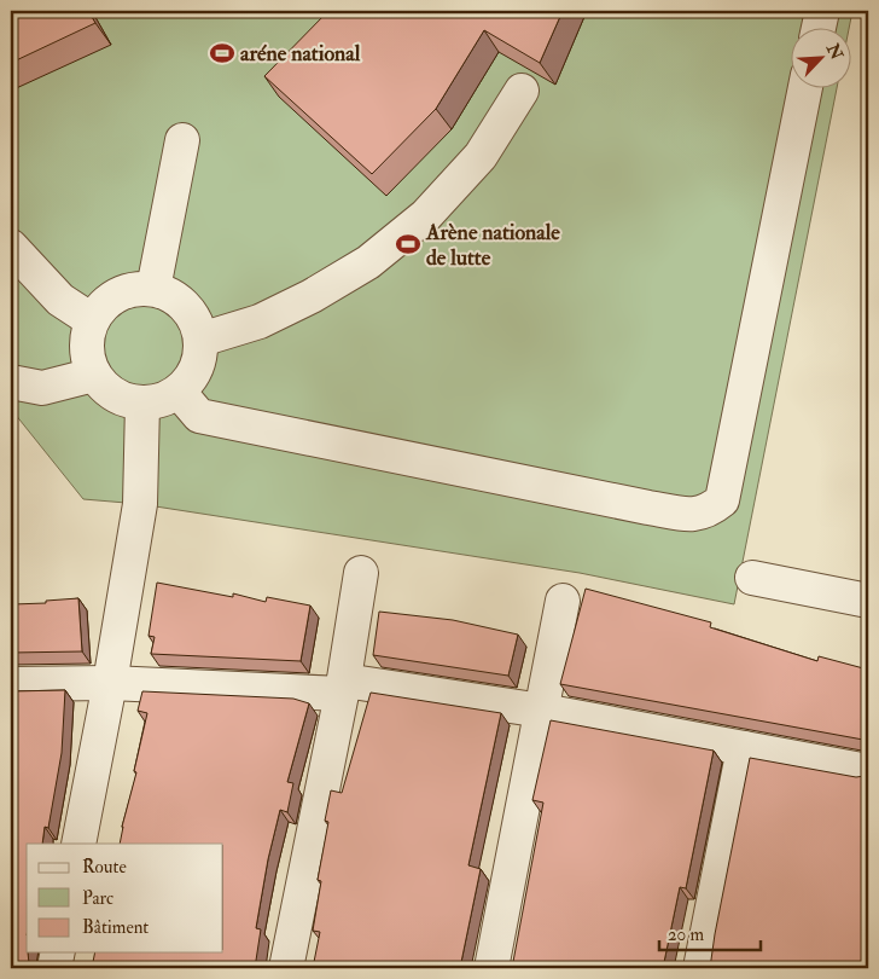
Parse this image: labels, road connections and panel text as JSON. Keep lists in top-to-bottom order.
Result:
{
  "places": {
    "sports": ["aréne national", "Arène nationale de lutte"]
  },
  "legend": ["Route", "Parc", "Bâtiment"],
  "scale_bar": "20 m",
  "north": "top right"
}
